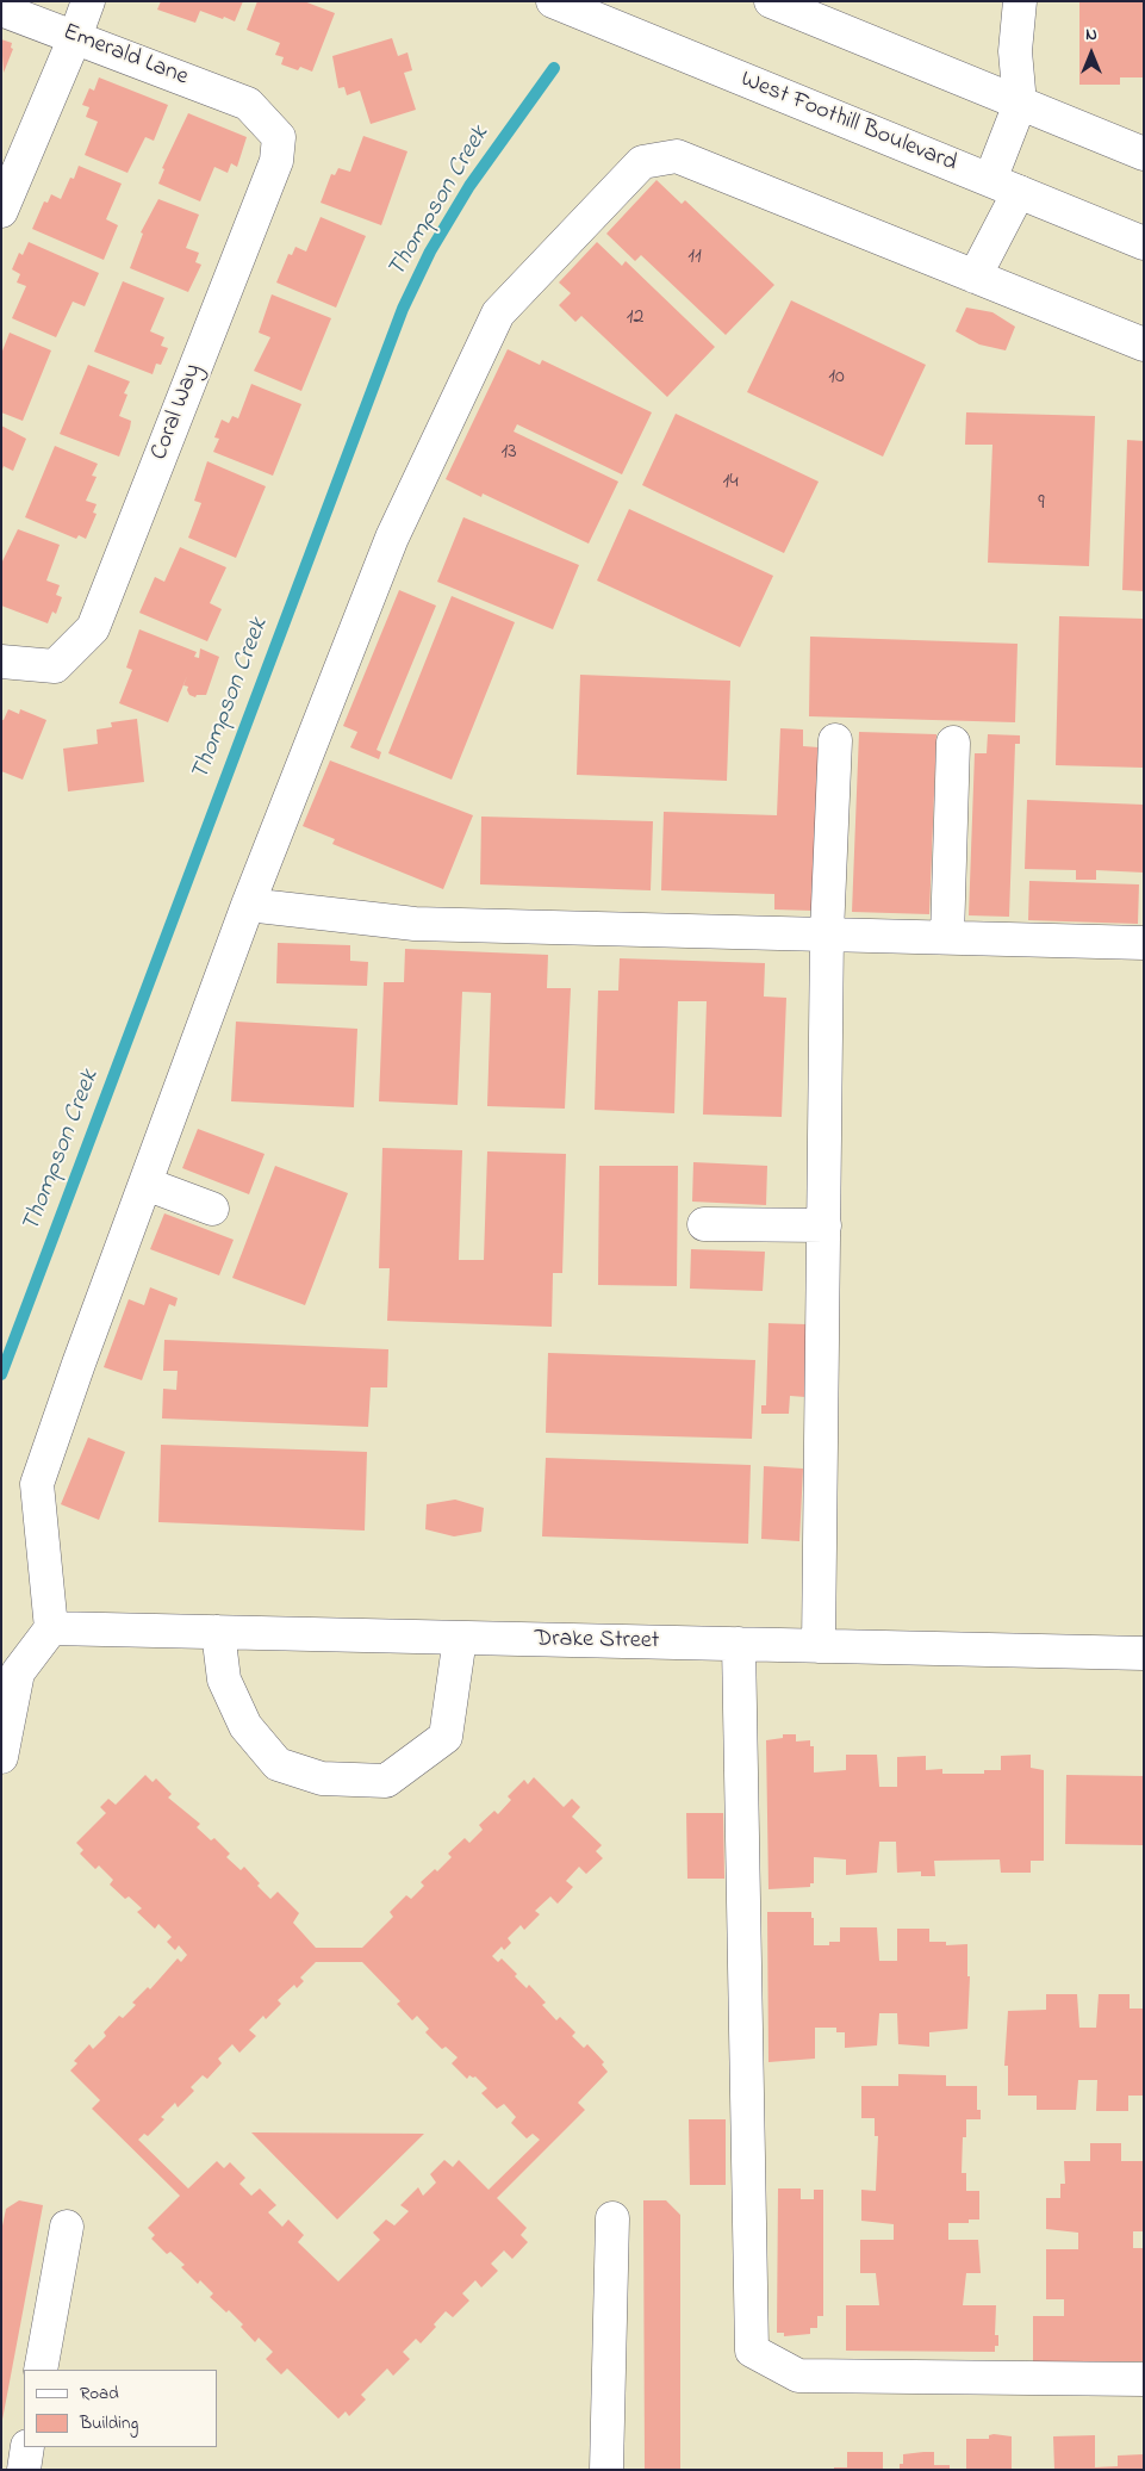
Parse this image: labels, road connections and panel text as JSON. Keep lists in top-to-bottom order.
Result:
{
  "streets": {
    "street": [
      "Emerald Lane",
      "West Foothill Boulevard",
      "Coral Way",
      "Drake Street"
    ]
  },
  "crossings": [
    ["Emerald Lane", "Coral Way"]
  ],
  "water": ["Thompson Creek"],
  "house_numbers": [
    "11",
    "12",
    "10",
    "13",
    "14",
    "9"
  ],
  "legend": ["Road", "Building"],
  "north": "top"
}
